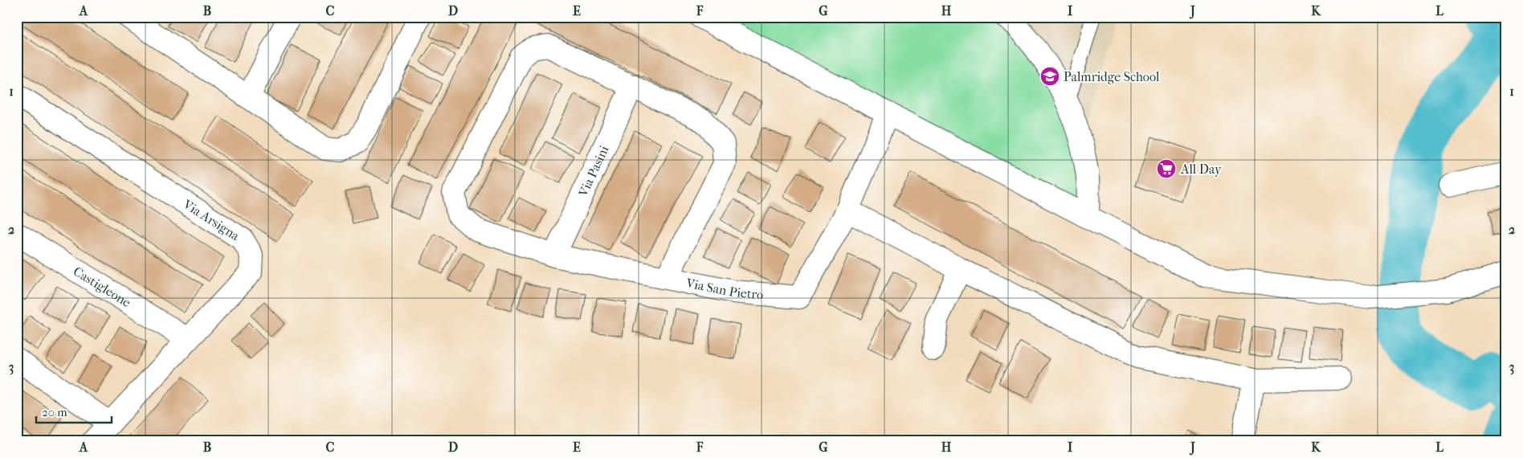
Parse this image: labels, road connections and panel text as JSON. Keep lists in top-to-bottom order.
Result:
{
  "streets": {
    "street": [
      "Via Pasini",
      "Via Arsigna",
      "Castigleone",
      "Via San Pietro"
    ]
  },
  "crossings": [
    ["Via Pasini", "Via San Pietro"],
    ["Via Arsigna", "Castigleone"]
  ],
  "places": {
    "school or university": ["Palmridge School"],
    "supermarket": ["All Day"]
  },
  "scale_bar": "20 m",
  "grid": {
    "columns": [
      "A",
      "B",
      "C",
      "D",
      "E",
      "F",
      "G",
      "H",
      "I",
      "J",
      "K",
      "L"
    ],
    "rows": ["1", "2", "3"]
  }
}
